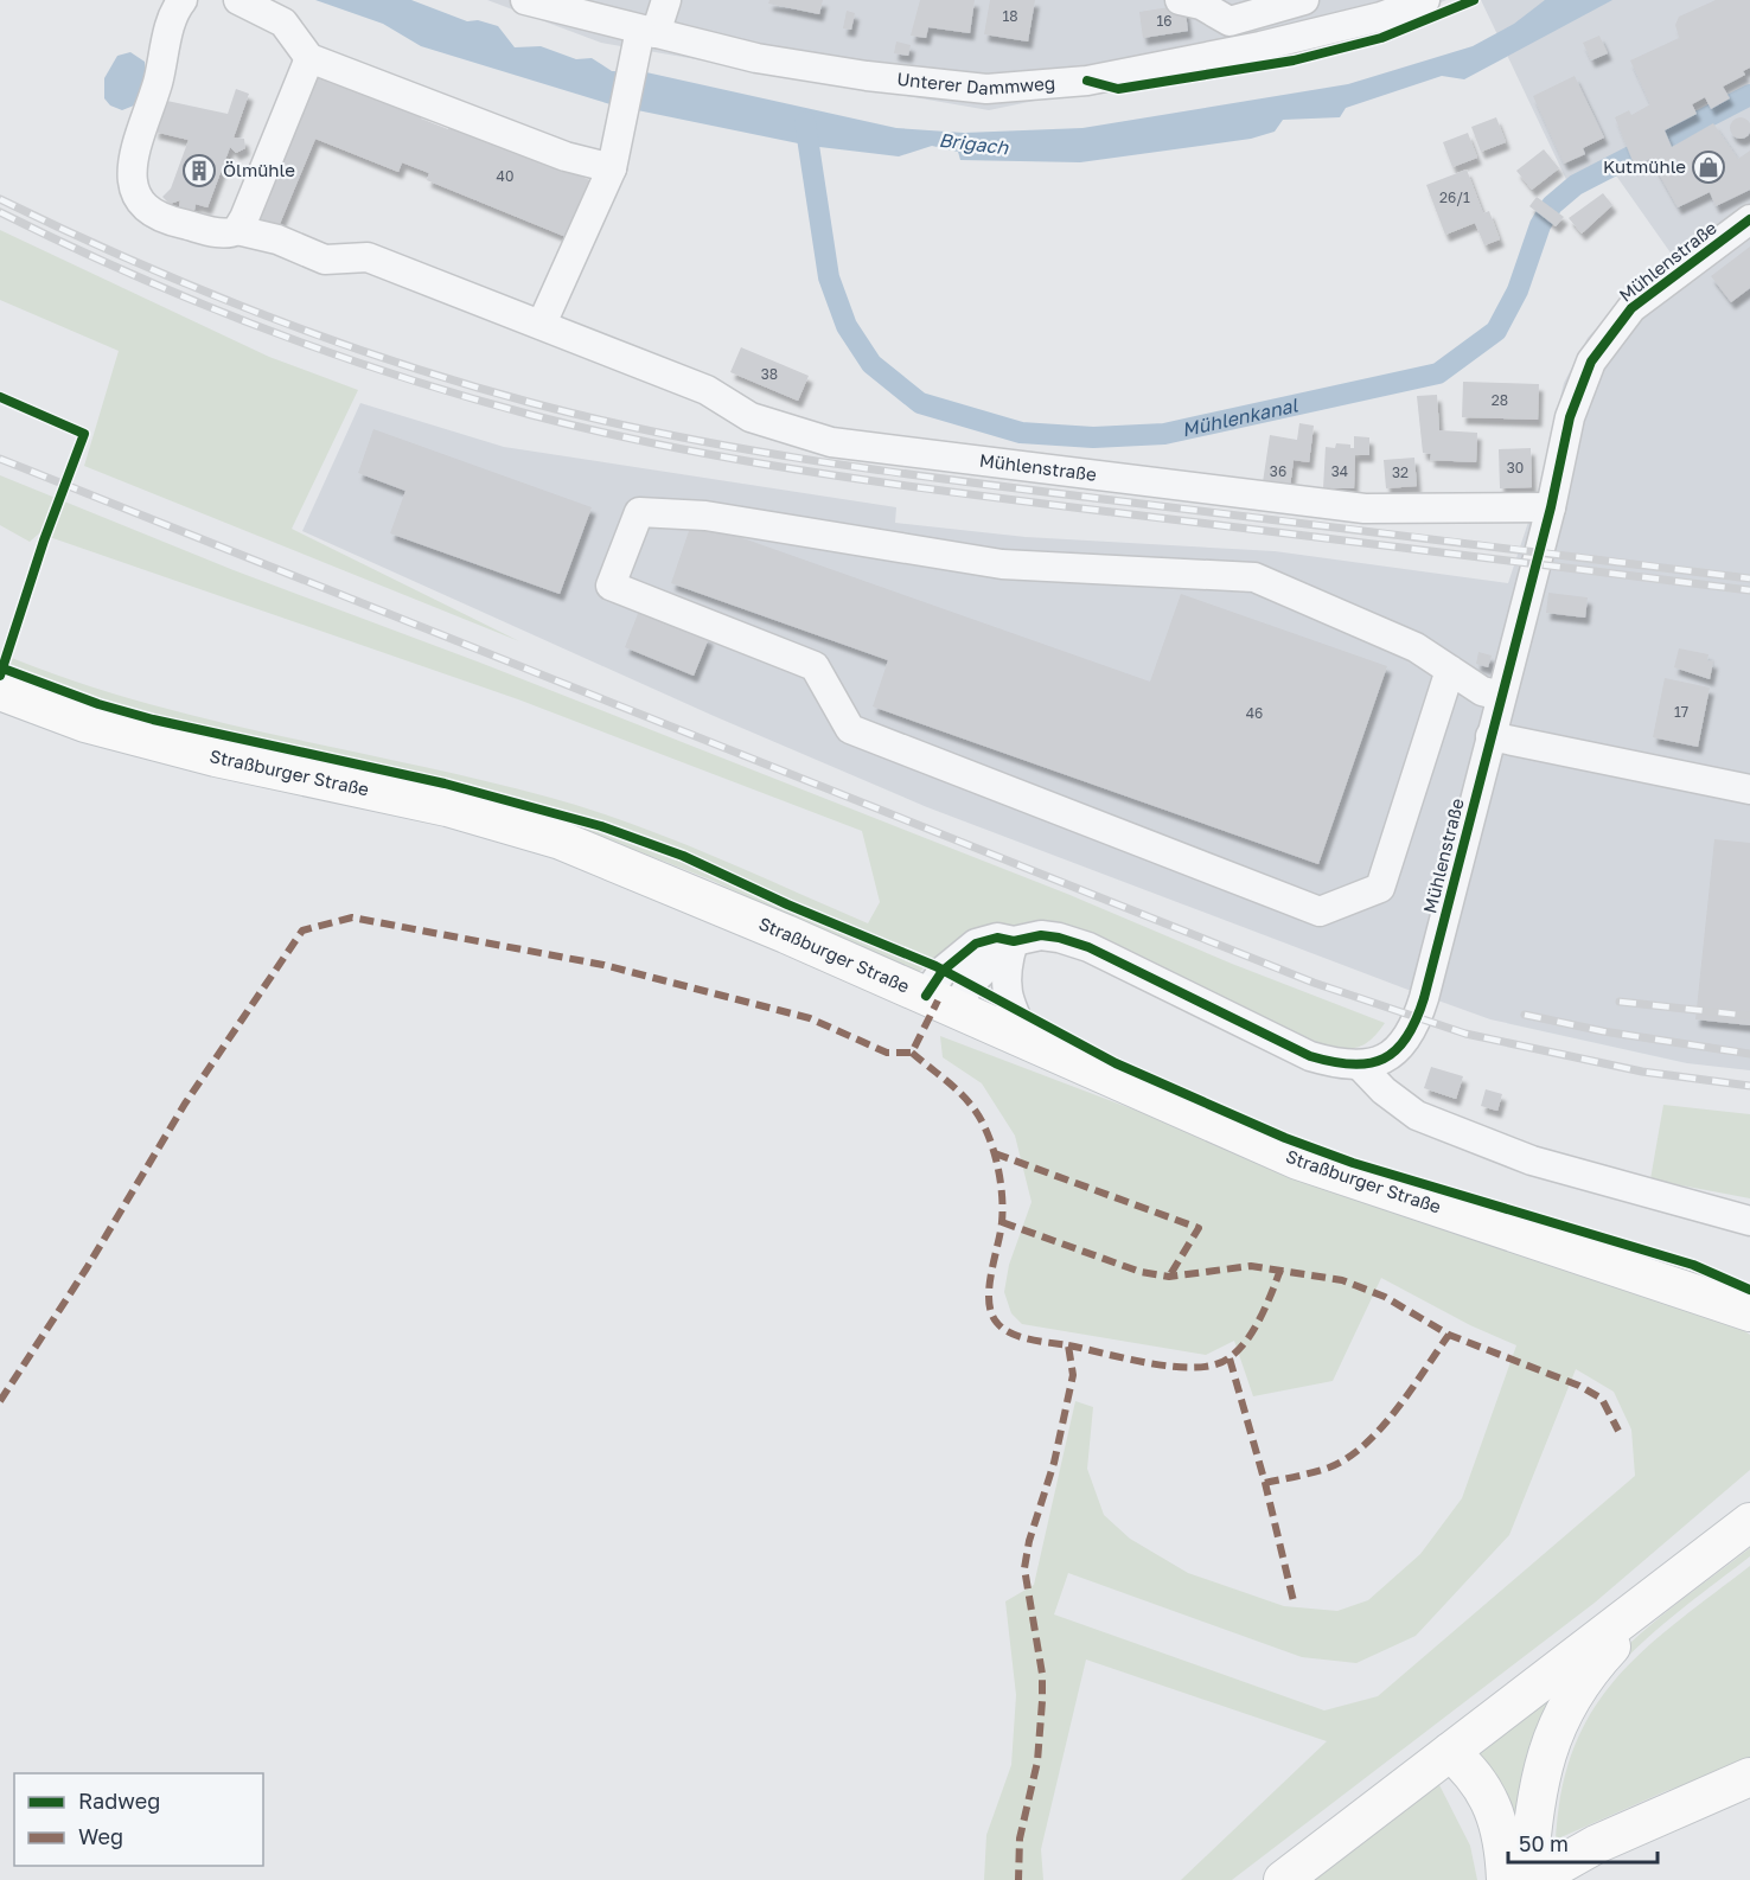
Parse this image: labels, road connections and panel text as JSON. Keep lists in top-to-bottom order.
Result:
{
  "streets": {
    "main road": ["Straßburger Straße"],
    "street": ["Unterer Dammweg", "Mühlenstraße"]
  },
  "water": ["Brigach", "Mühlenkanal"],
  "places": {
    "shop": ["Kutmühle"],
    "building": ["Ölmühle"]
  },
  "house_numbers": [
    "18",
    "16",
    "40",
    "26/1",
    "38",
    "28",
    "30",
    "36",
    "34",
    "32",
    "17",
    "46"
  ],
  "legend": ["Radweg", "Weg"],
  "scale_bar": "50 m"
}
